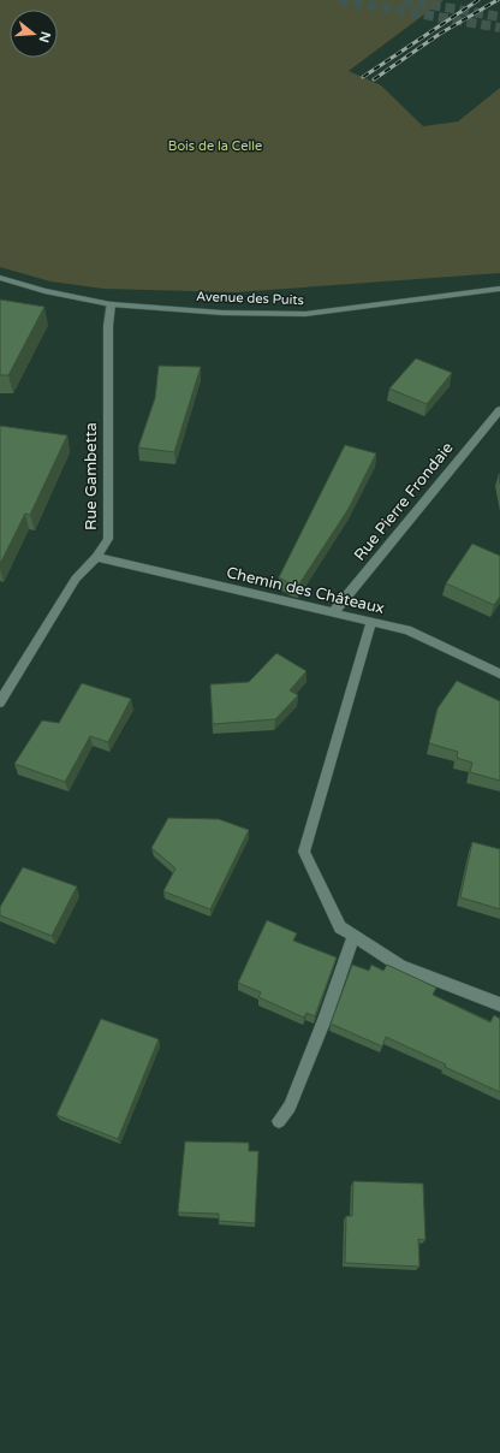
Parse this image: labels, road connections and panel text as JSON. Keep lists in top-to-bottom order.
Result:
{
  "streets": {
    "street": [
      "Avenue des Puits",
      "Rue Gambetta",
      "Rue Pierre Frondaie",
      "Chemin des Châteaux"
    ]
  },
  "crossings": [
    ["Avenue des Puits", "Rue Gambetta"],
    ["Rue Gambetta", "Chemin des Châteaux"],
    ["Rue Pierre Frondaie", "Chemin des Châteaux"]
  ],
  "parks": ["Bois de la Celle"],
  "north": "right"
}
